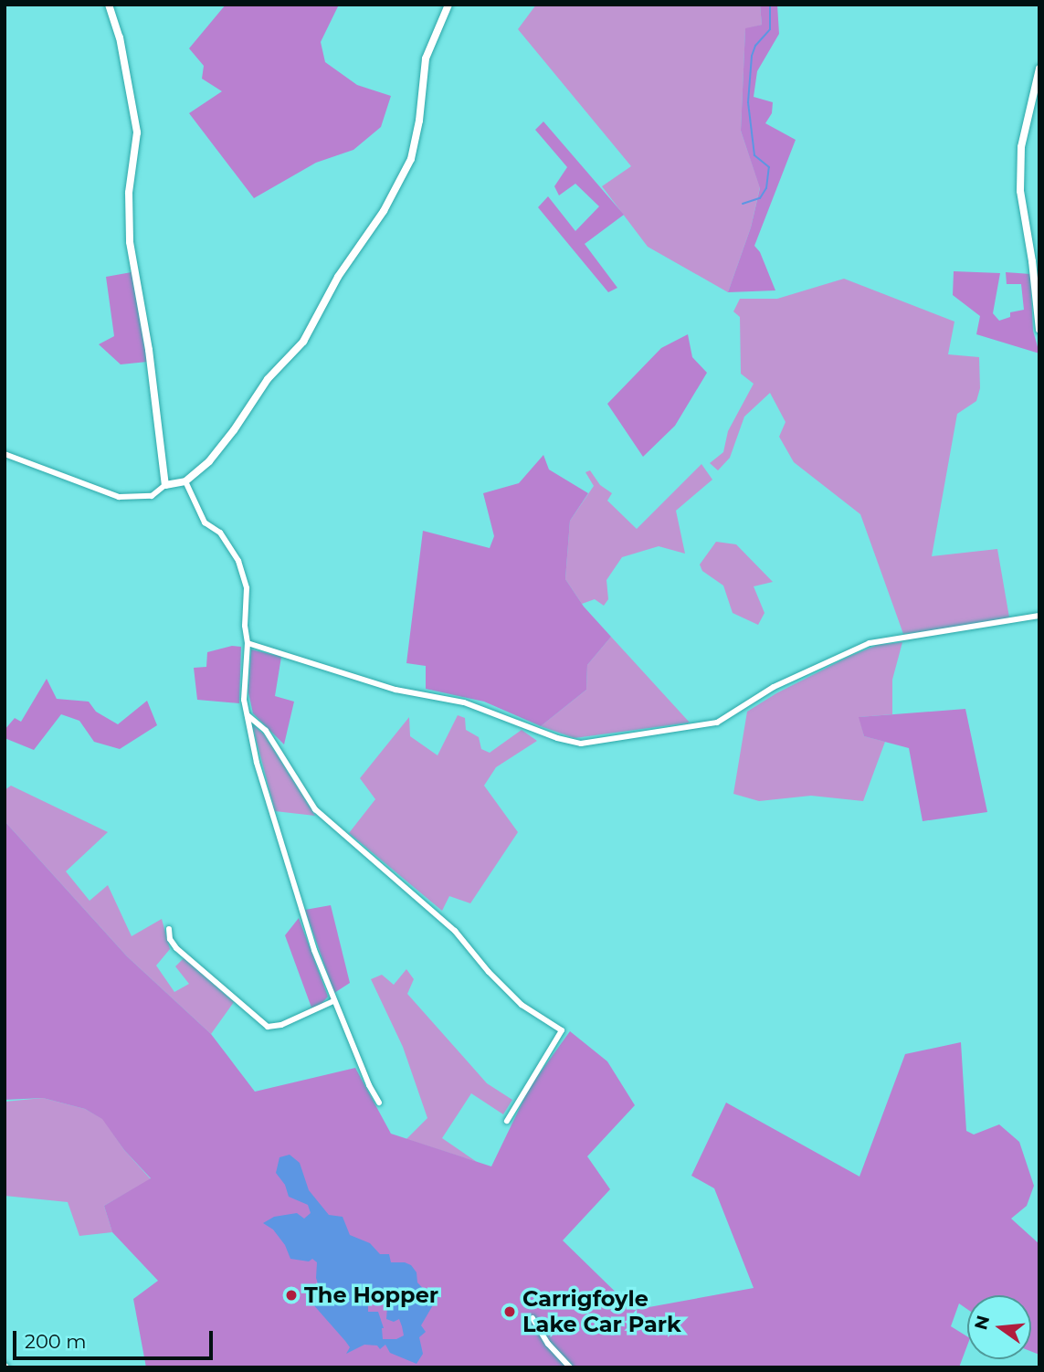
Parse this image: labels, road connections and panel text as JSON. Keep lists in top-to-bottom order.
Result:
{
  "places": ["The Hopper", "Carrigfoyle Lake Car Park"],
  "scale_bar": "200 m",
  "north": "left"
}
